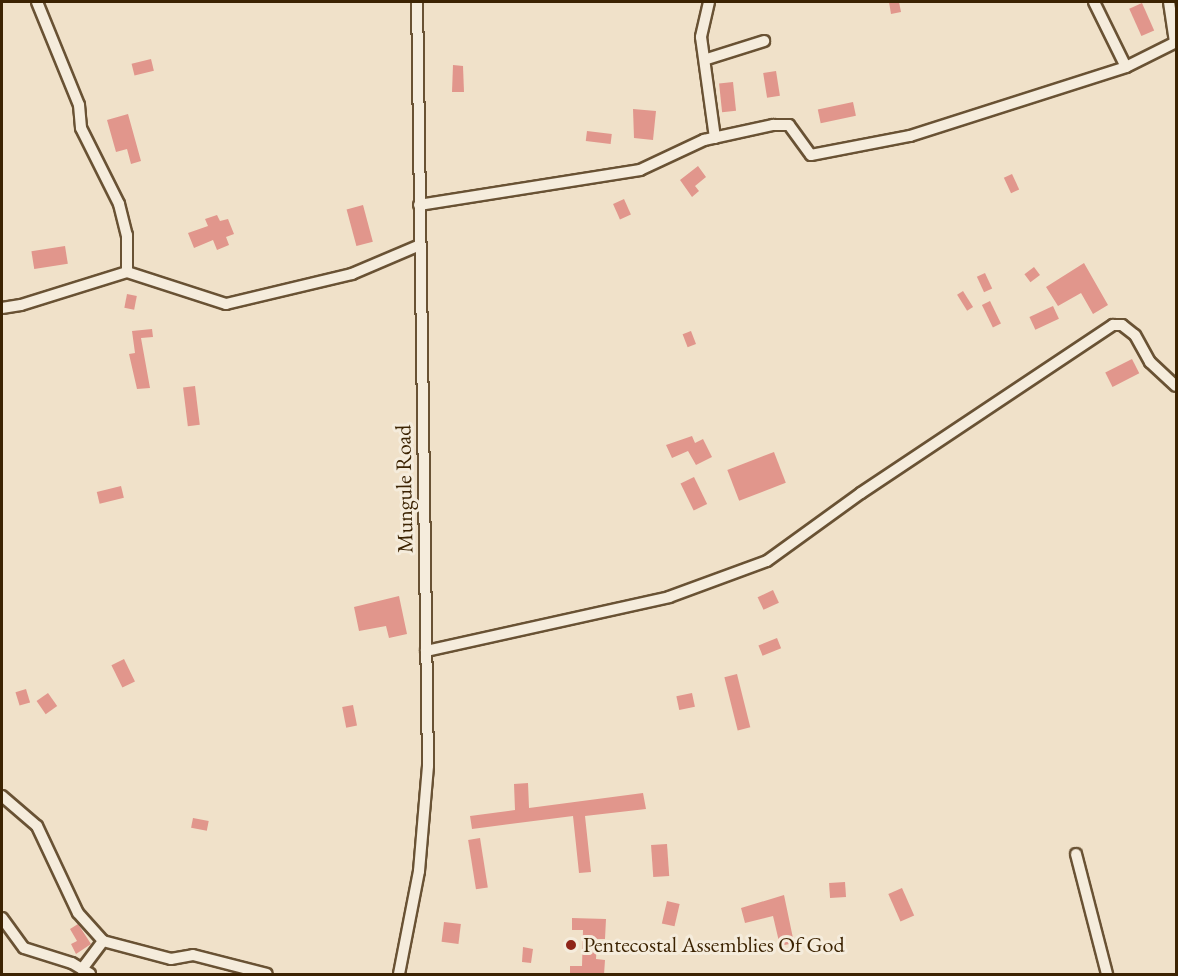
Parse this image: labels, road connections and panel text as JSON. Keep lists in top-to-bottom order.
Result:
{
  "streets": {
    "street": ["Mungule Road"]
  },
  "places": ["Pentecostal Assemblies Of God"]
}
